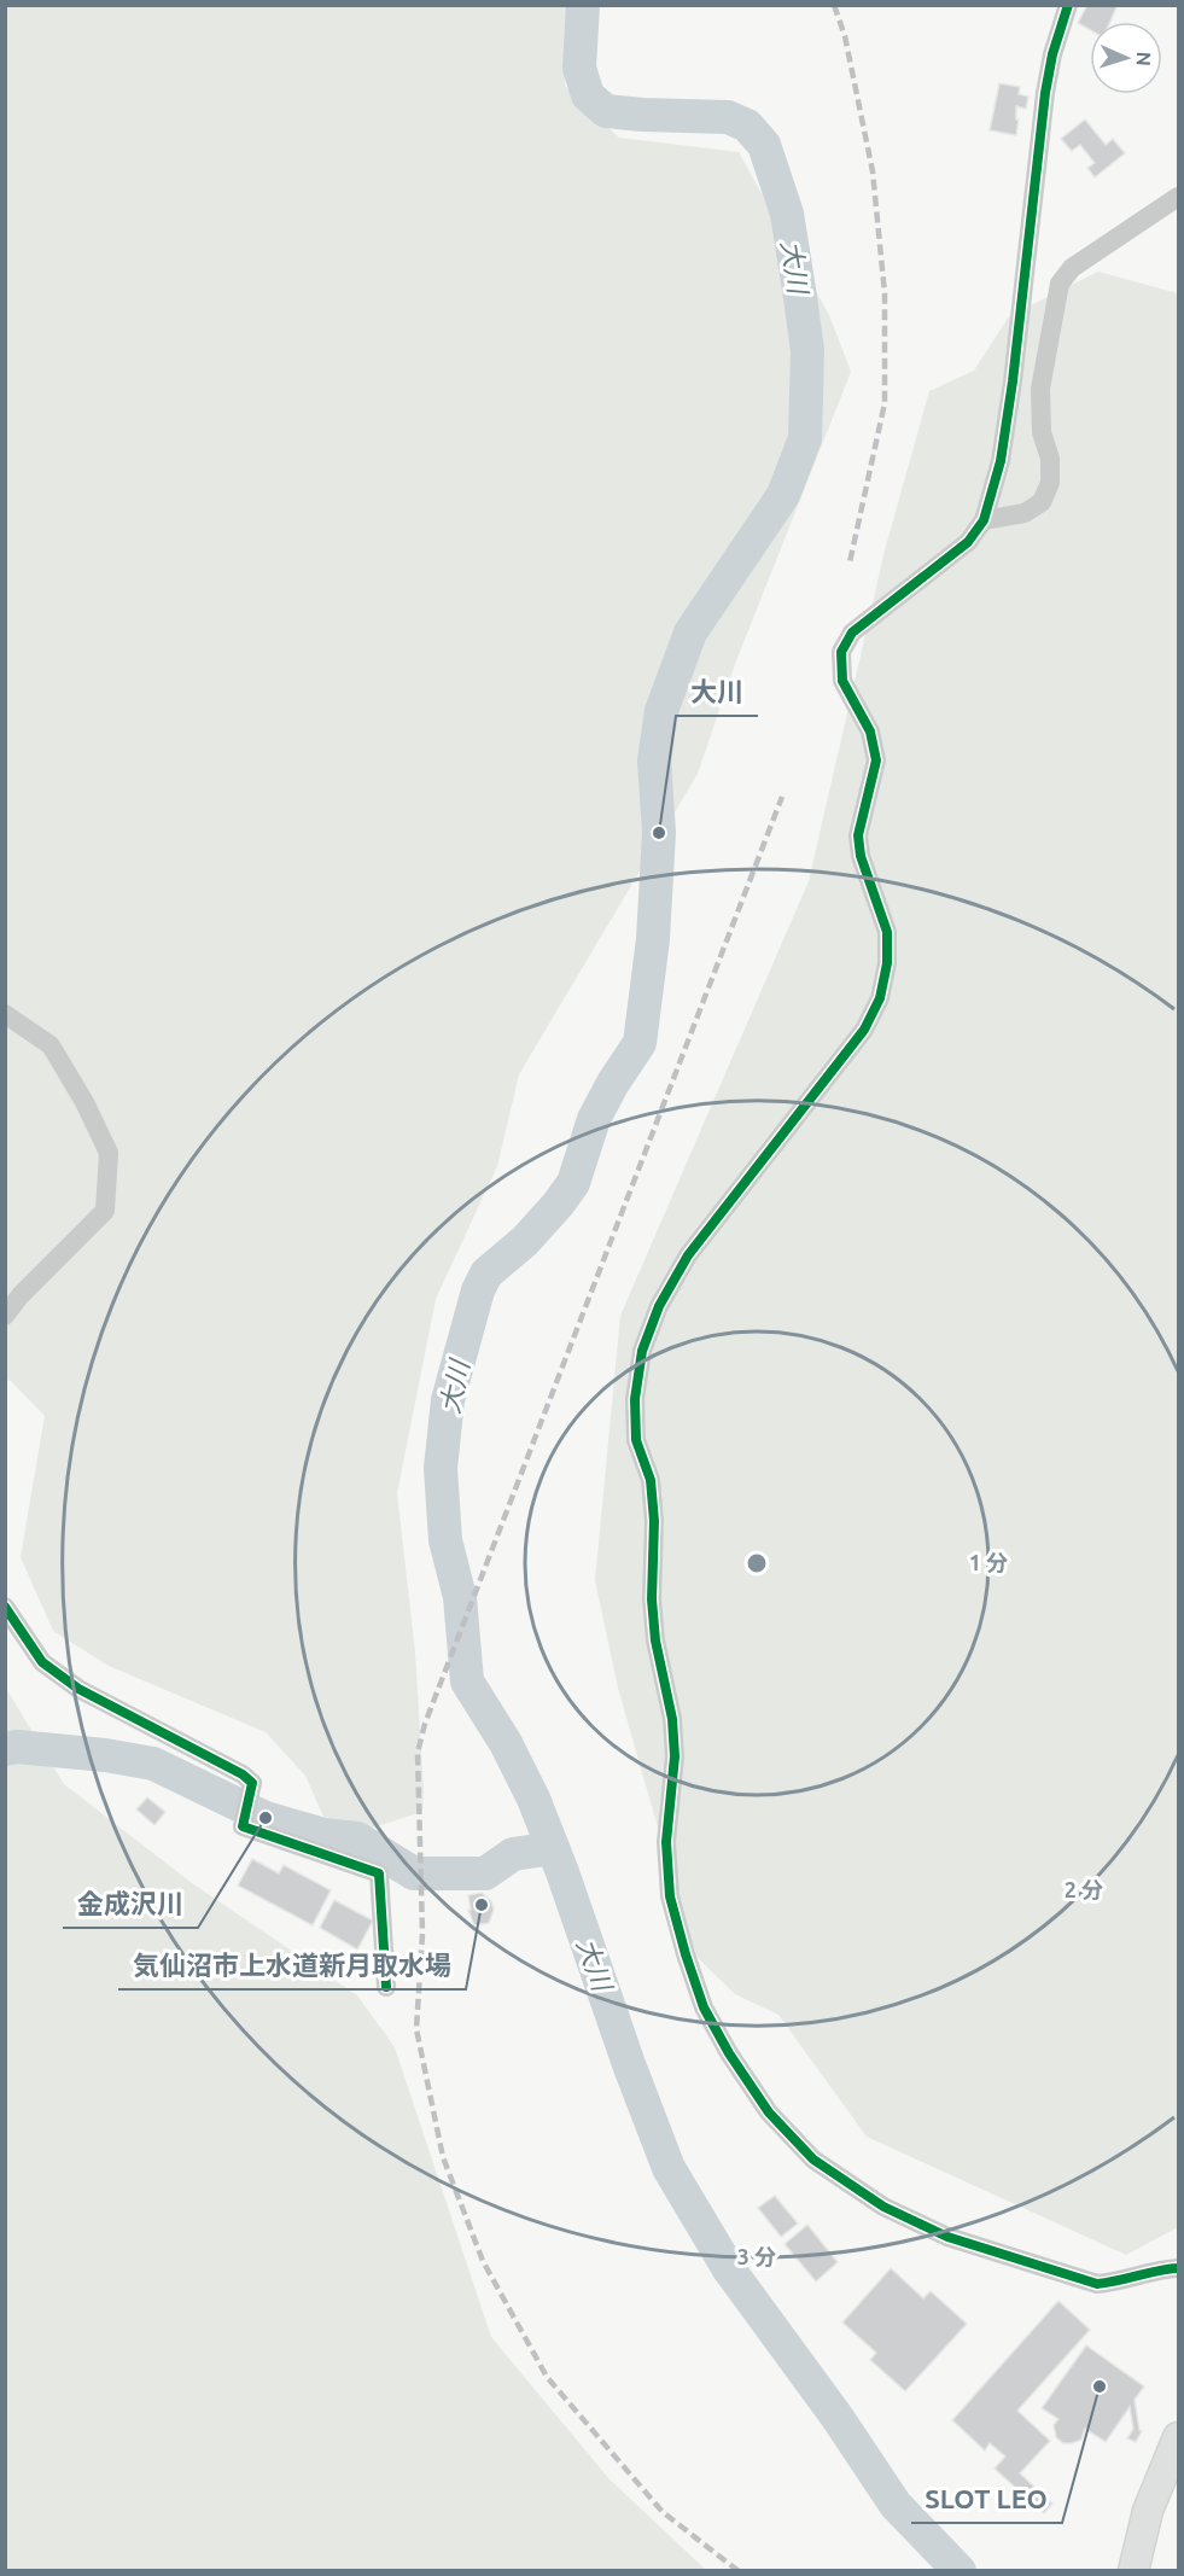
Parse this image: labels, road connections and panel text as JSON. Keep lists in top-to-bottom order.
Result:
{
  "water": ["大川"],
  "places": [
    "大川",
    "金成沢川",
    "気仙沼市上水道新月取水場",
    "SLOT LEO"
  ],
  "north": "right",
  "rings": ["1 分", "2 分", "3 分"]
}
